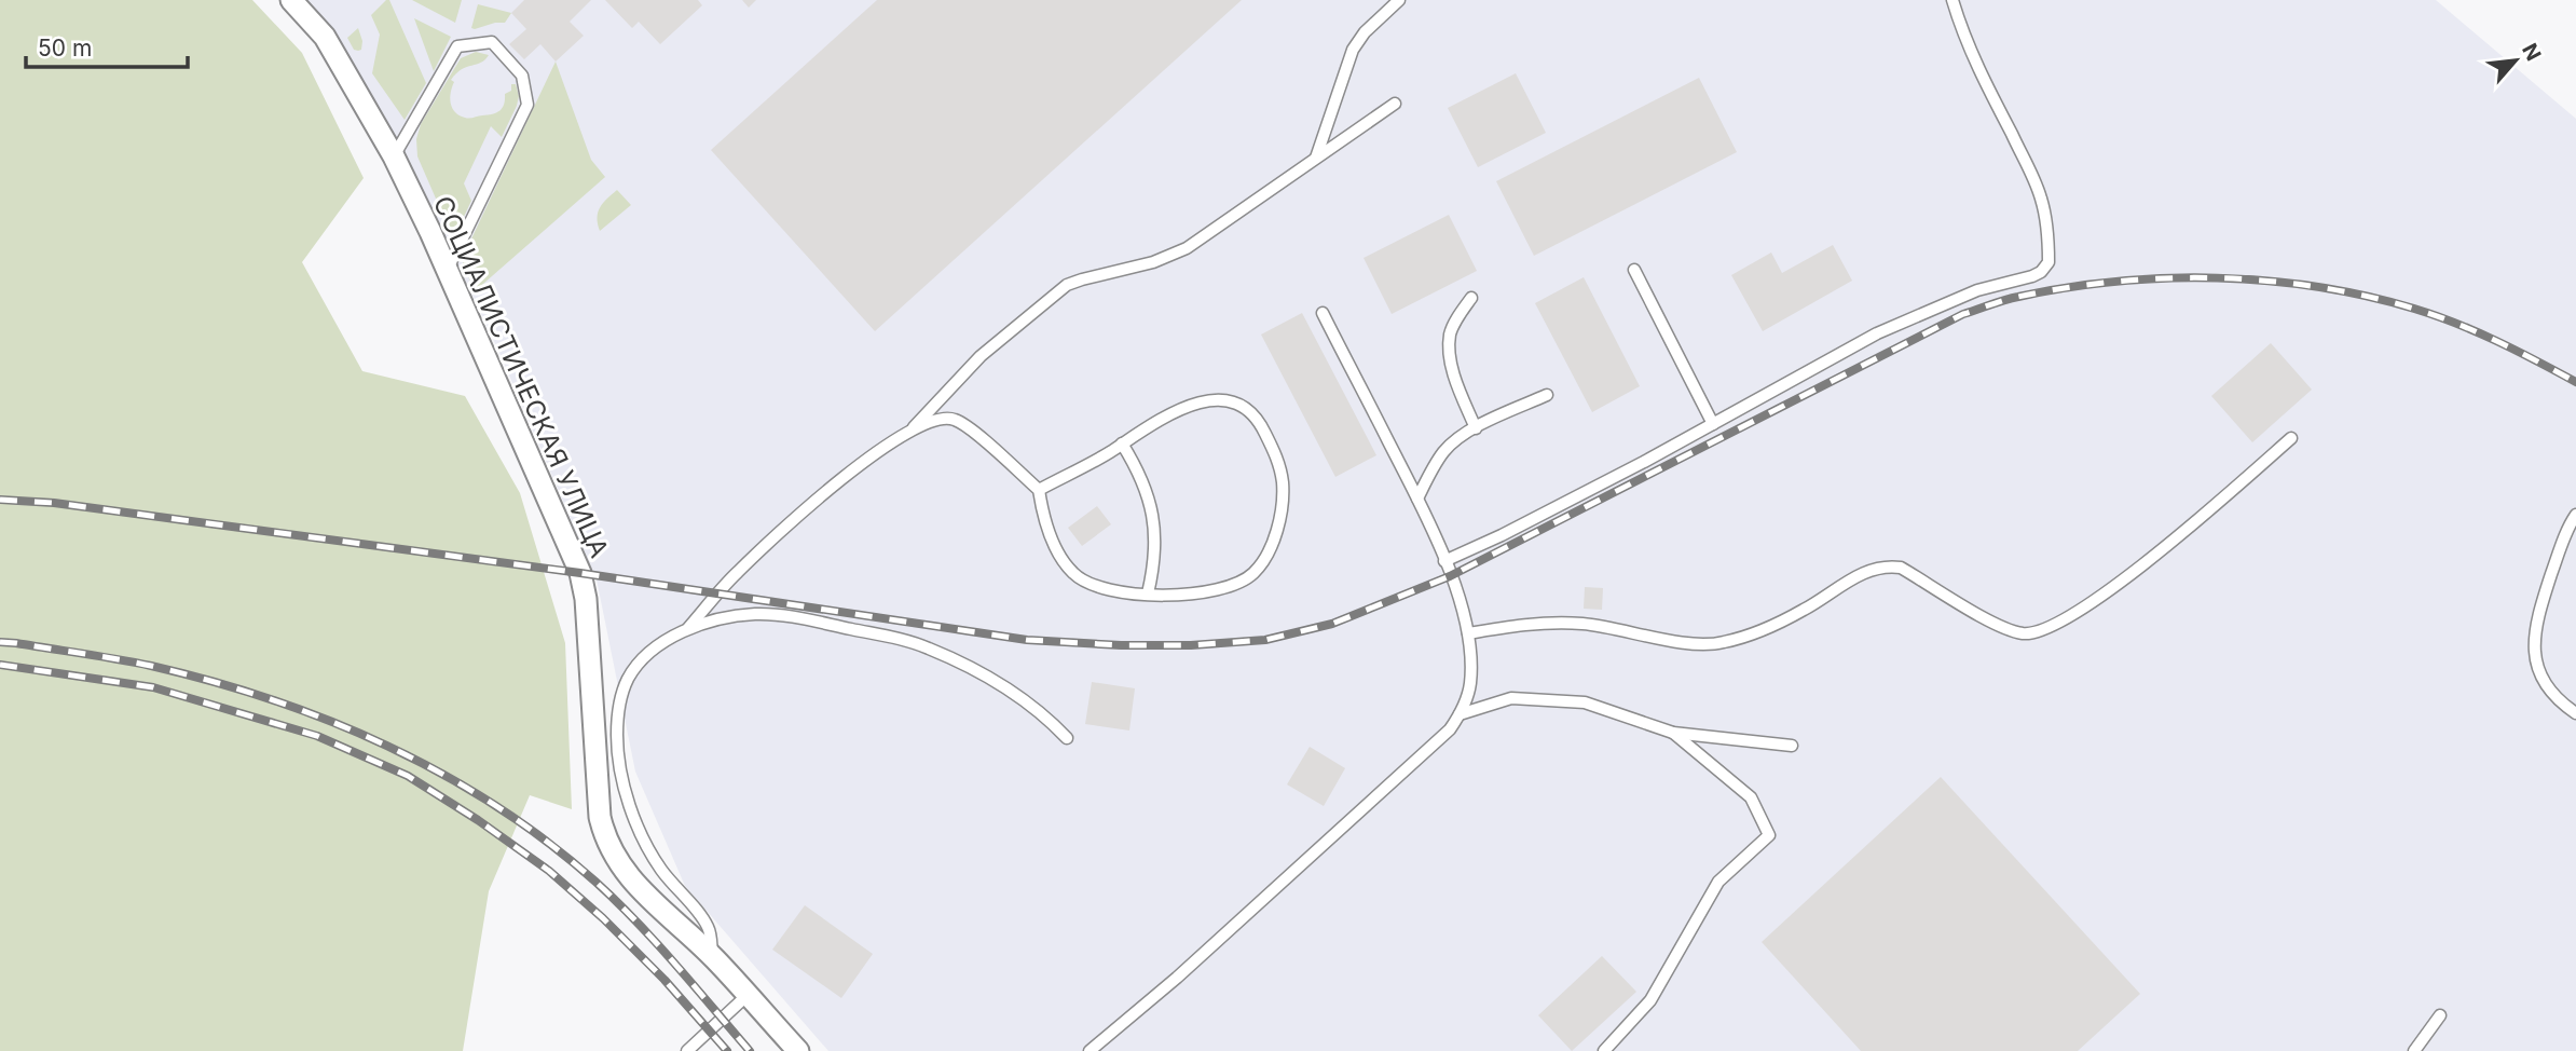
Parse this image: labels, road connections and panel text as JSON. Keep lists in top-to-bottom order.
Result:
{
  "streets": {
    "street": ["СОЦИАЛИСТИЧЕСКАЯ УЛИЦА"]
  },
  "scale_bar": "50 m",
  "north": "top right"
}
